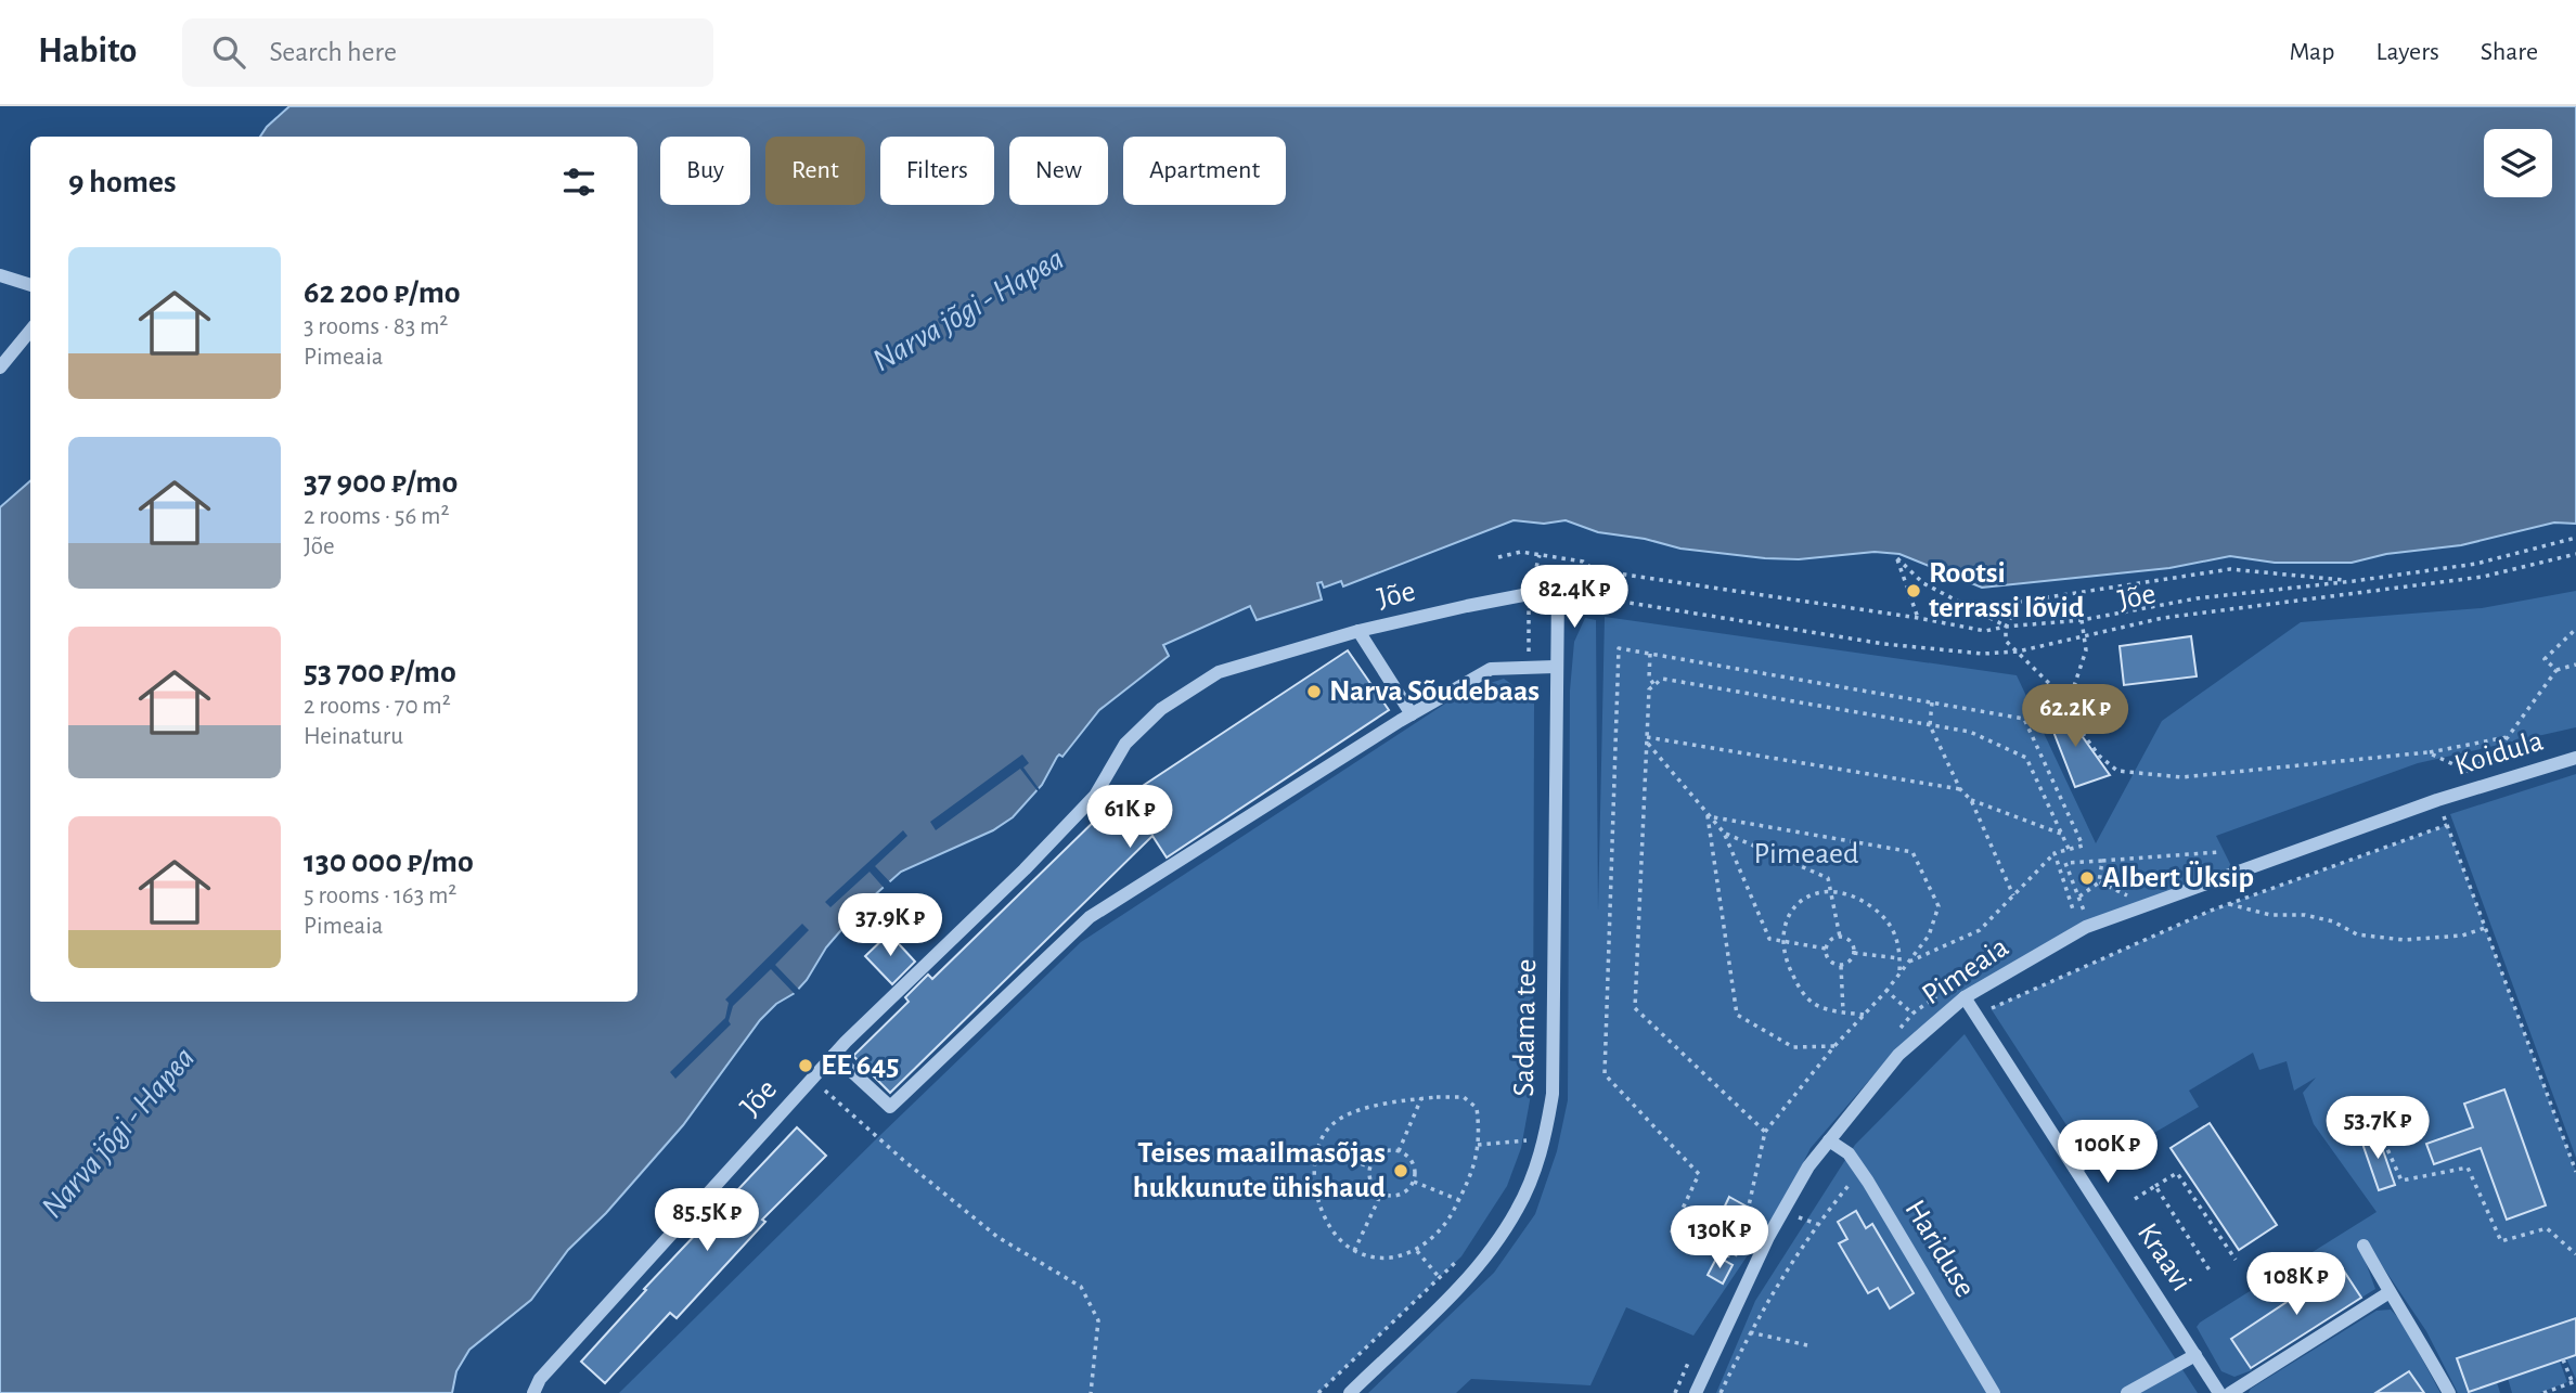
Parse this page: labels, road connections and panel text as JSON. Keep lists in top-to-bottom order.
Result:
{
  "streets": {
    "street": [
      "Jõe",
      "Koidula",
      "Pimeaia",
      "Sadama tee",
      "Hariduse",
      "Kraavi"
    ]
  },
  "crossings": [
    ["Jõe", "Sadama tee"],
    ["Koidula", "Pimeaia"],
    ["Pimeaia", "Hariduse"],
    ["Pimeaia", "Kraavi"]
  ],
  "water": ["Narva jõgi - Нарва"],
  "parks": ["Pimeaed"],
  "places": [
    "Rootsi terrassi lõvid",
    "Narva Sõudebaas",
    "Albert Üksip",
    "EE 645",
    "Teises maailmasõjas hukkunute ühishaud"
  ],
  "page": {
    "header": "Habito",
    "search": "Search here",
    "nav": ["Map", "Layers", "Share"],
    "chip": [
      "Buy",
      "Rent",
      "Filters",
      "New",
      "Apartment"
    ],
    "heading": "9 homes",
    "list": [
      {
        "name": "62 200 ₽/mo",
        "note": "3 rooms · 83 m² · Pimeaia"
      },
      {
        "name": "37 900 ₽/mo",
        "note": "2 rooms · 56 m² · Jõe"
      },
      {
        "name": "53 700 ₽/mo",
        "note": "2 rooms · 70 m² · Heinaturu"
      },
      {
        "name": "130 000 ₽/mo",
        "note": "5 rooms · 163 m² · Pimeaia"
      }
    ],
    "price": [
      "82.4K ₽",
      "62.2K ₽",
      "61K ₽",
      "37.9K ₽",
      "53.7K ₽",
      "100K ₽",
      "85.5K ₽",
      "130K ₽",
      "108K ₽"
    ]
  }
}
